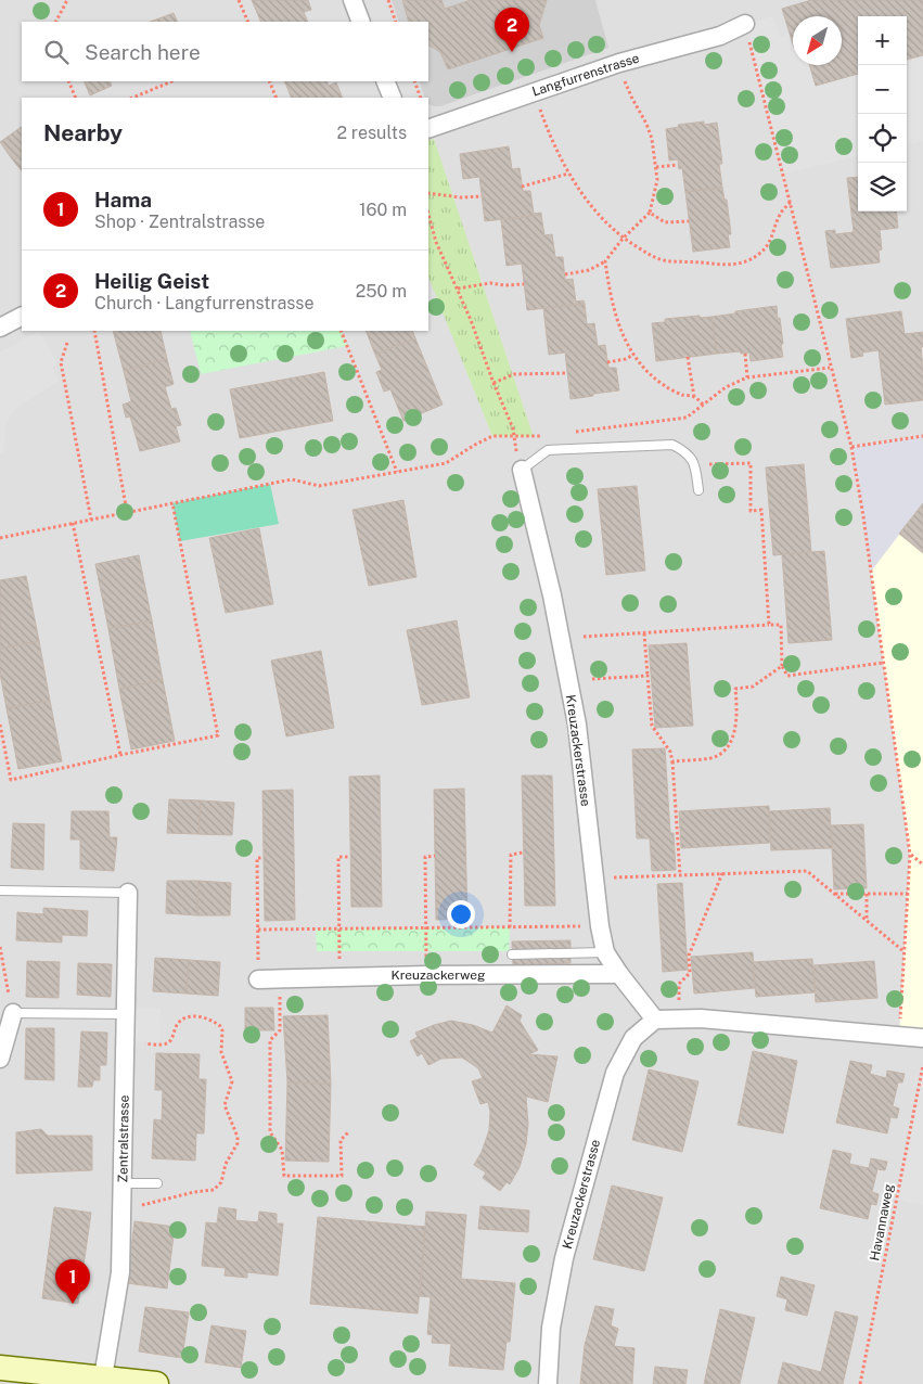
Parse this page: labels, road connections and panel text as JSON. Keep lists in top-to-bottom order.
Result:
{
  "streets": {
    "street": [
      "Langfurrenstrasse",
      "Kreuzackerstrasse",
      "Kreuzackerweg",
      "Zentralstrasse"
    ],
    "path": ["Havannaweg"]
  },
  "crossings": [
    ["Kreuzackerstrasse", "Kreuzackerweg"]
  ],
  "north": "bottom left",
  "page": {
    "pins": ["2", "1"],
    "map_buttons": ["+", "−"],
    "search": "Search here",
    "heading": ["Nearby", "2 results"],
    "list": [
      {
        "mark": "1",
        "name": "Hama",
        "note": "Shop · Zentralstrasse",
        "value": "160 m"
      },
      {
        "mark": "2",
        "name": "Heilig Geist",
        "note": "Church · Langfurrenstrasse",
        "value": "250 m"
      }
    ]
  }
}
